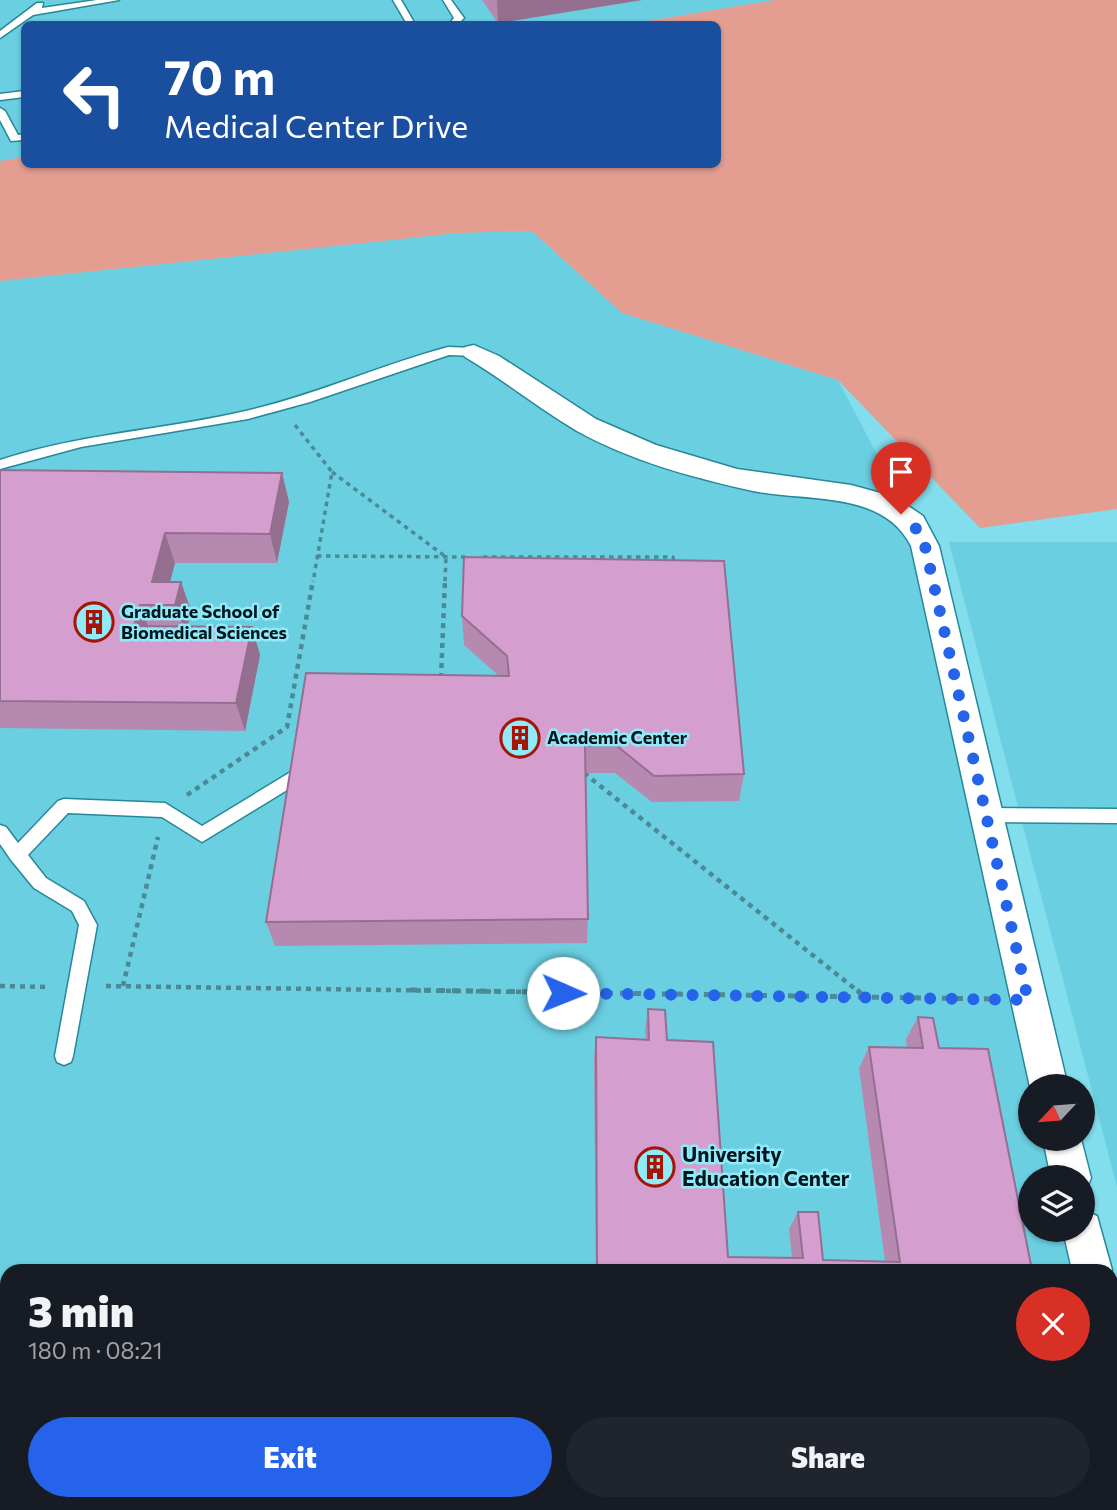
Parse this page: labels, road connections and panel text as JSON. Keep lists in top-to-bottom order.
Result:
{
  "places": {
    "building": ["Graduate School of Biomedical Sciences", "Academic Center", "University Education Center"]
  },
  "north": "bottom left",
  "page": {
    "turn": ["70 m", "Medical Center Drive"],
    "heading": ["3 min", "180 m · 08:21"],
    "buttons": ["Exit", "Share"]
  }
}
